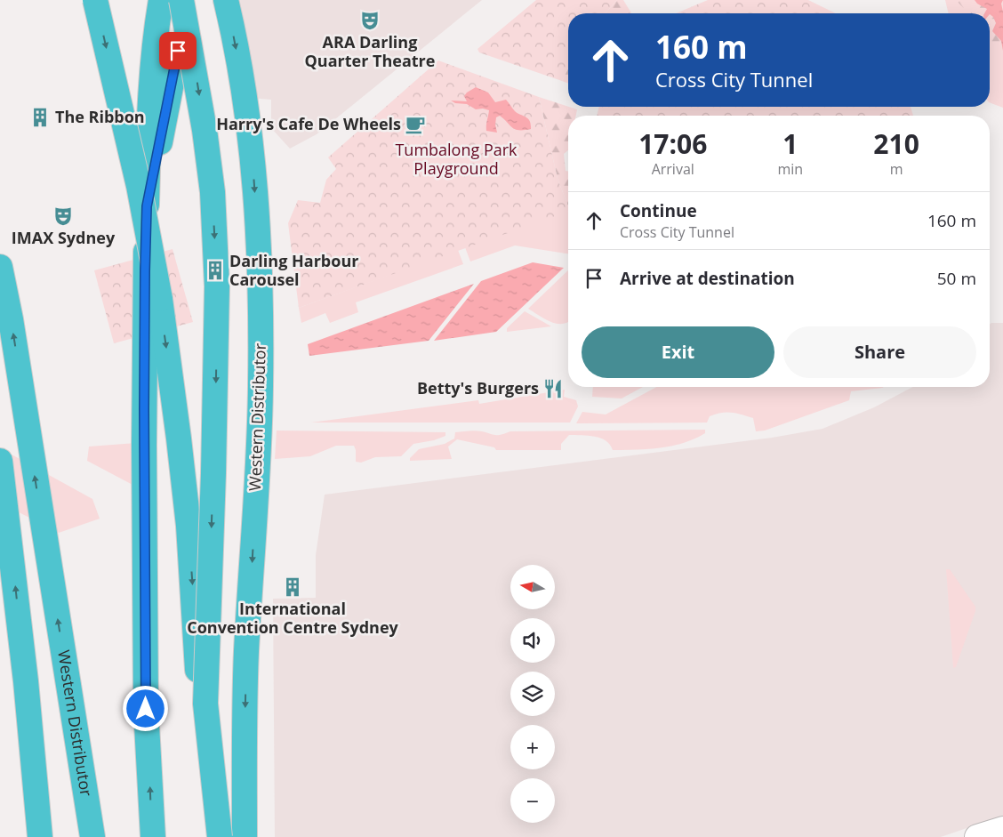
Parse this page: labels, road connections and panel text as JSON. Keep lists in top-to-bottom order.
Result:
{
  "streets": {
    "highway": ["Western Distributor"]
  },
  "parks": ["Tumbalong Park Playground"],
  "places": {
    "theatre": ["ARA Darling Quarter Theatre", "IMAX Sydney"],
    "building": ["The Ribbon", "Darling Harbour Carousel", "International Convention Centre Sydney"],
    "cafe": ["Harry's Cafe De Wheels"],
    "restaurant": ["Betty's Burgers"]
  },
  "north": "left",
  "page": {
    "turn": ["160 m", "Cross City Tunnel"],
    "eta": [
      "17:06",
      "Arrival",
      "1",
      "min",
      "210",
      "m"
    ],
    "list": [
      {
        "name": "Continue",
        "note": "Cross City Tunnel",
        "value": "160 m"
      },
      {
        "name": "Arrive at destination",
        "value": "50 m"
      }
    ],
    "buttons": ["Exit", "Share"],
    "map_buttons": ["+", "−"]
  }
}
